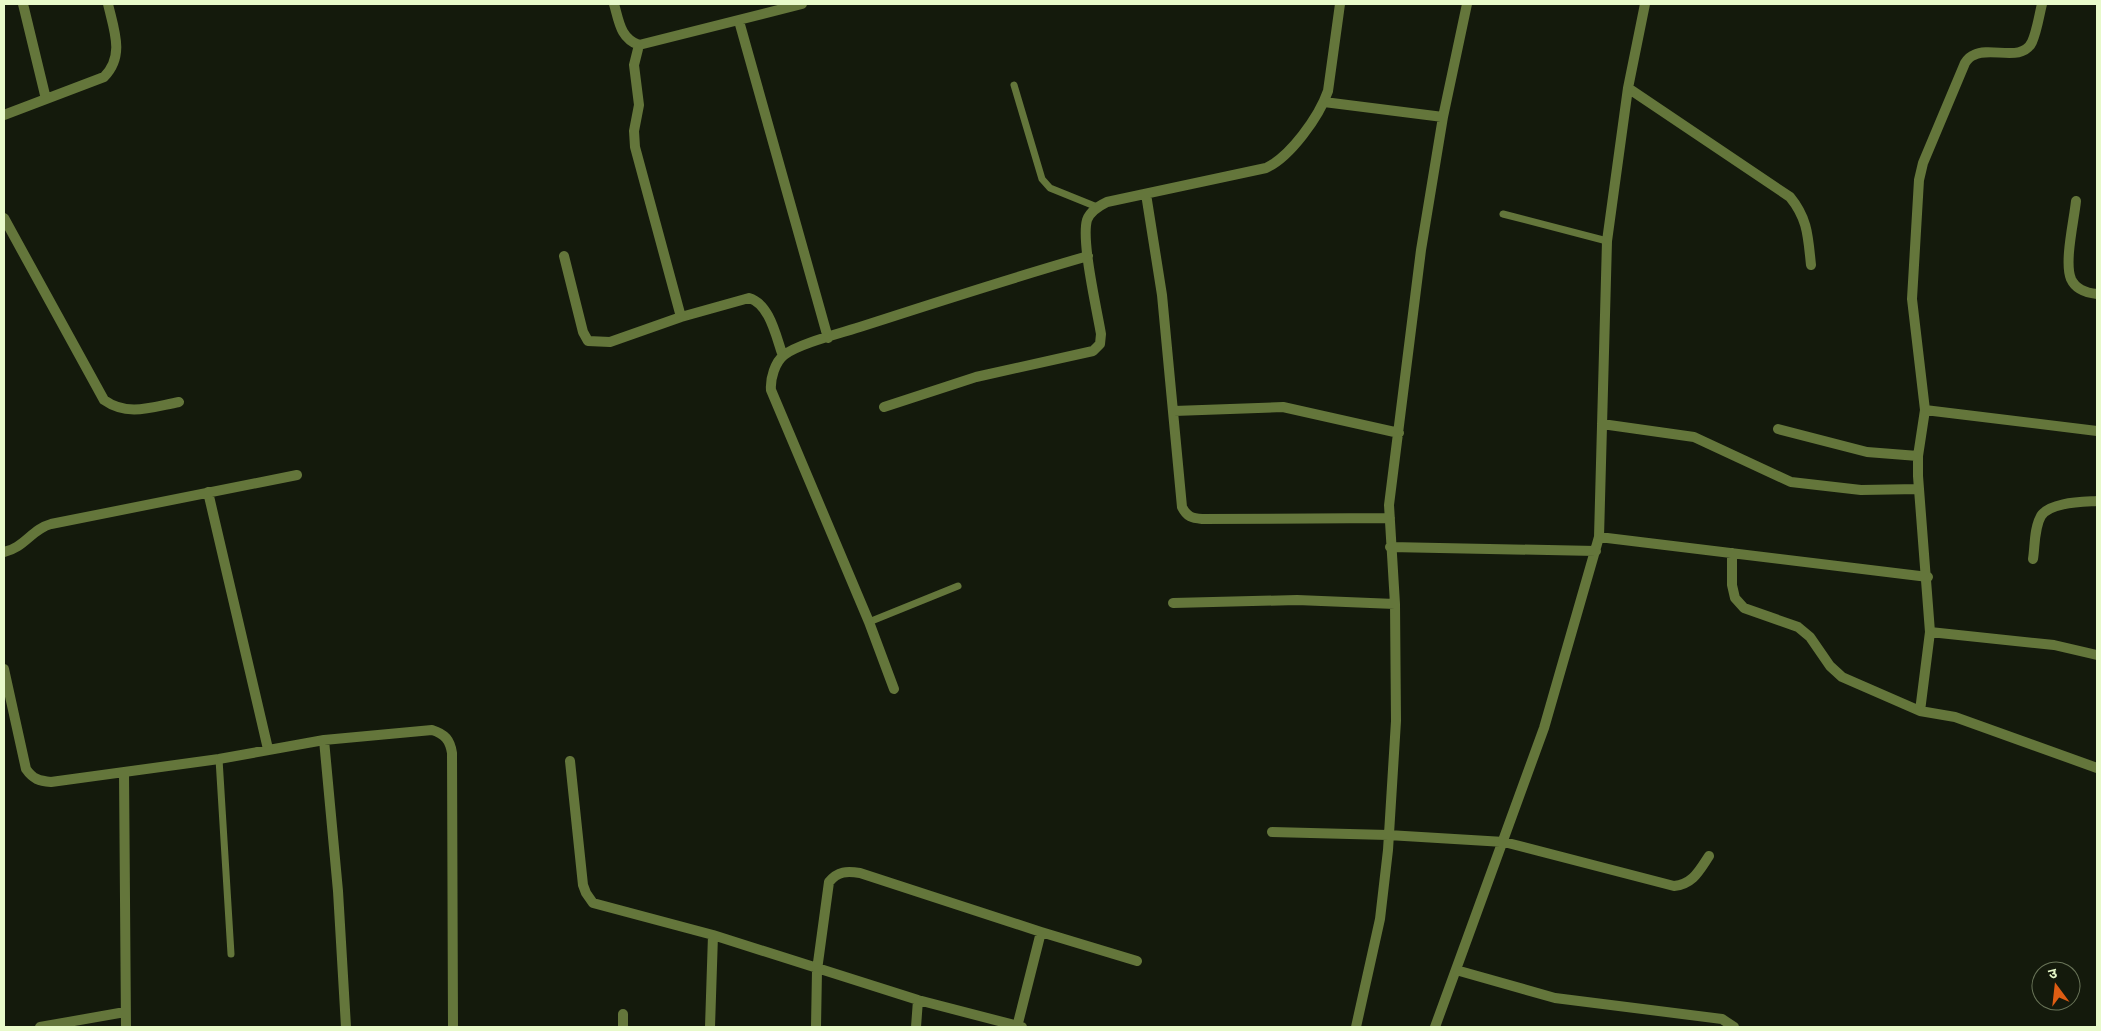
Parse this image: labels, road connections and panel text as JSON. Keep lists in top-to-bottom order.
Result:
{
  "north": "top"
}
